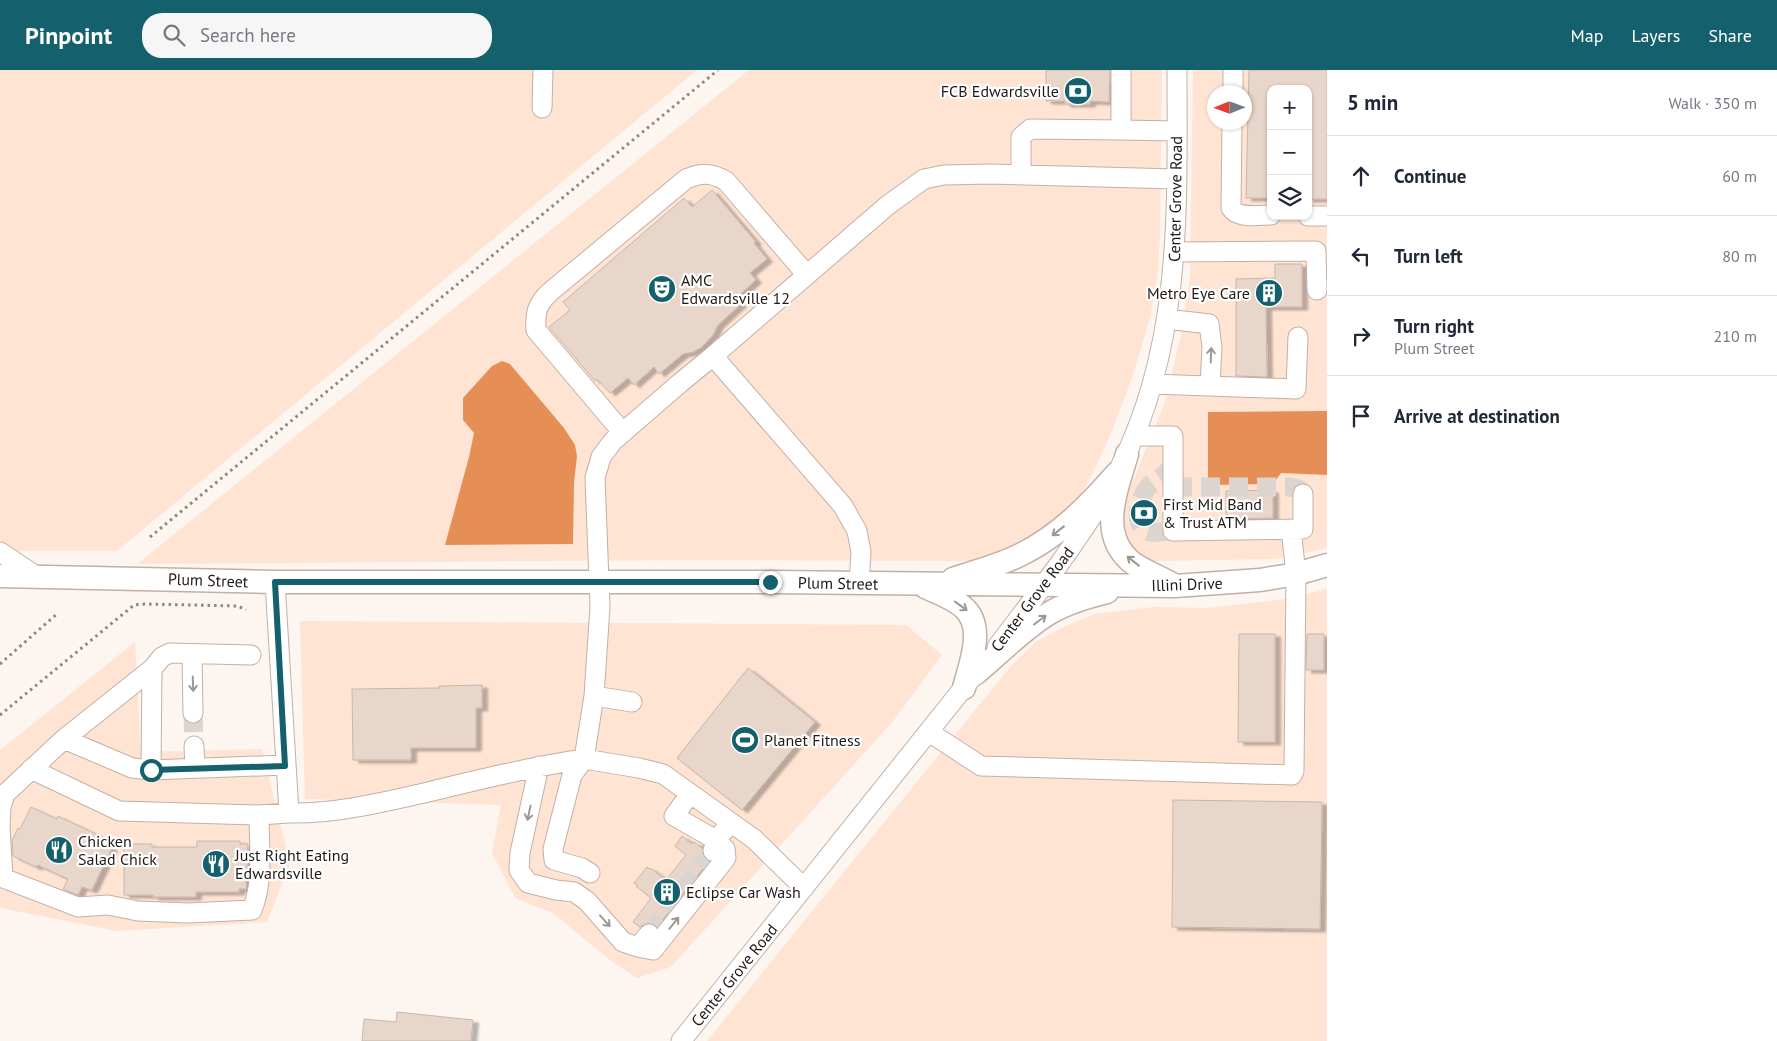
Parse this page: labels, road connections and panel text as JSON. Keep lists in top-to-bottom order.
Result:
{
  "streets": {
    "main road": ["Plum Street", "Illini Drive"],
    "street": ["Center Grove Road"]
  },
  "crossings": [
    ["Center Grove Road", "Plum Street"],
    ["Center Grove Road", "Illini Drive"],
    ["Plum Street", "Illini Drive"]
  ],
  "places": {
    "bank": ["FCB Edwardsville", "First Mid Band & Trust ATM"],
    "theatre": ["AMC Edwardsville 12"],
    "building": ["Metro Eye Care", "Eclipse Car Wash"],
    "sports": ["Planet Fitness"],
    "restaurant": ["Chicken Salad Chick", "Just Right Eating Edwardsville"]
  },
  "north": "left",
  "page": {
    "header": "Pinpoint",
    "search": "Search here",
    "nav": ["Map", "Layers", "Share"],
    "heading": ["5 min", "Walk · 350 m"],
    "map_buttons": ["+", "−"],
    "list": [
      ["Continue", "60 m"],
      ["Turn left", "80 m"],
      ["Turn right", "Plum Street", "210 m"],
      "Arrive at destination"
    ]
  }
}
